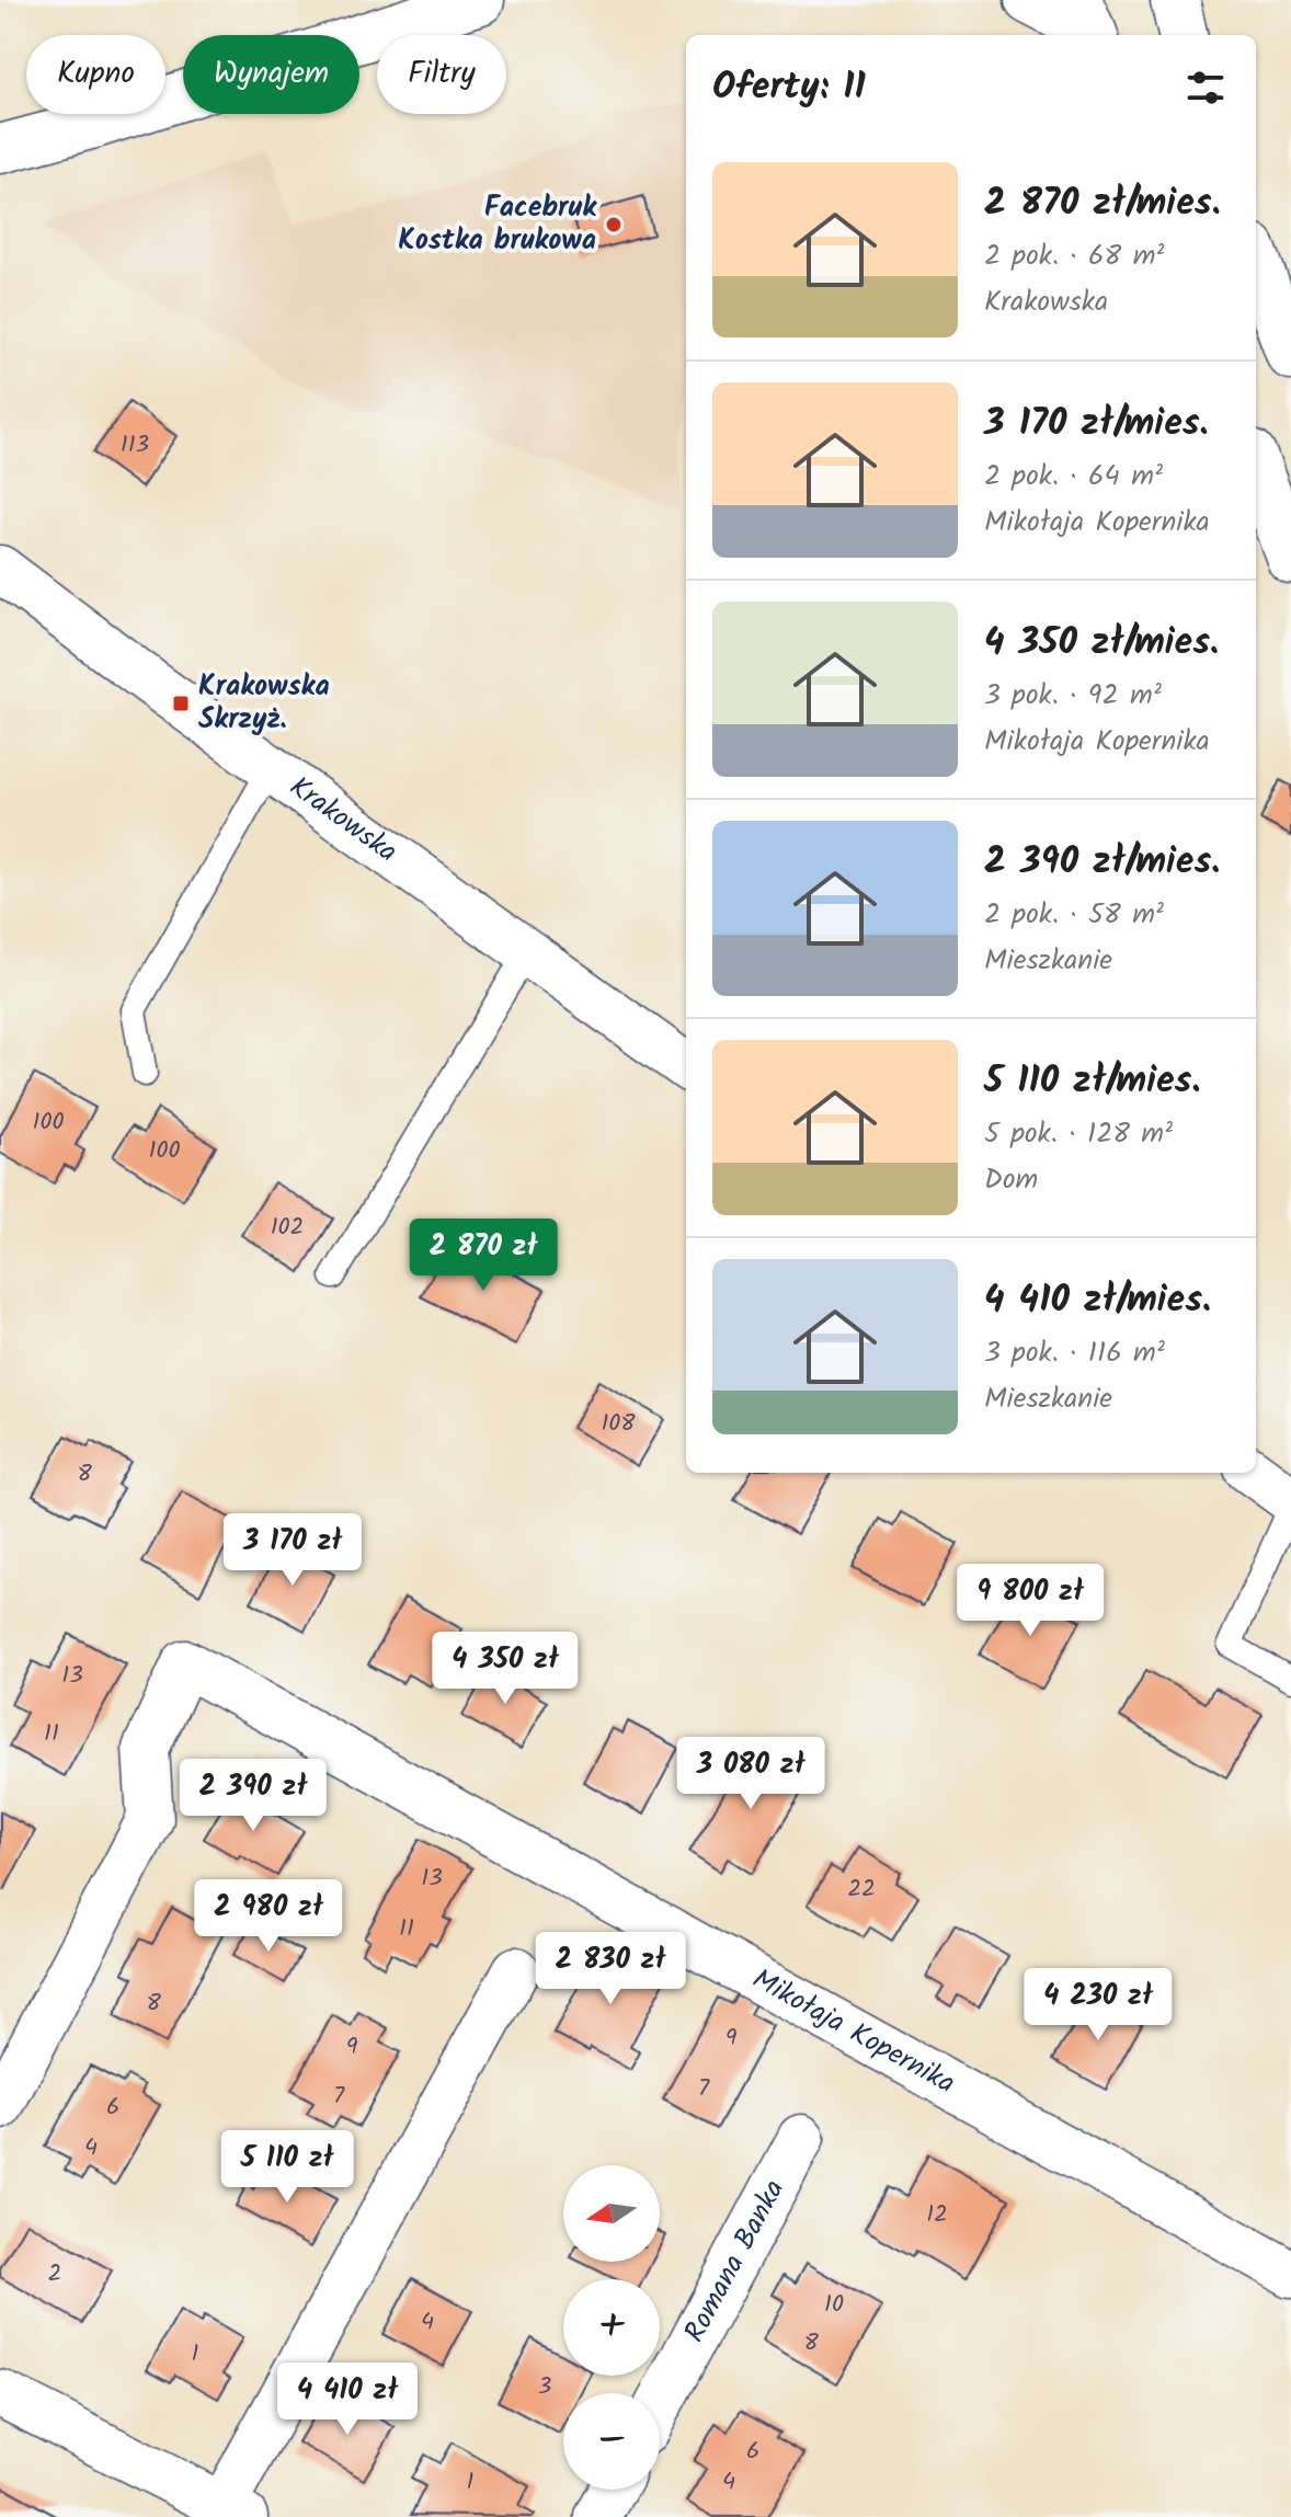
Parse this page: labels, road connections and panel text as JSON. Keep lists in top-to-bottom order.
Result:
{
  "streets": {
    "street": ["Krakowska", "Mikołaja Kopernika", "Romana Banka"]
  },
  "places": {
    "other": ["Facebruk Kostka brukowa"],
    "transit": ["Krakowska Skrzyż."]
  },
  "house_numbers": [
    "113",
    "100",
    "100",
    "102",
    "108",
    "8",
    "13",
    "11",
    "13",
    "22",
    "11",
    "8",
    "9",
    "9",
    "7",
    "7",
    "6",
    "4",
    "12",
    "2",
    "10",
    "4",
    "8",
    "1",
    "3",
    "6",
    "1",
    "4"
  ],
  "north": "left",
  "page": {
    "chip": ["Kupno", "Wynajem", "Filtry"],
    "heading": "Oferty: 11",
    "list": [
      {
        "name": "2 870 zł/mies.",
        "note": "2 pok. · 68 m² · Krakowska"
      },
      {
        "name": "3 170 zł/mies.",
        "note": "2 pok. · 64 m² · Mikołaja Kopernika"
      },
      {
        "name": "4 350 zł/mies.",
        "note": "3 pok. · 92 m² · Mikołaja Kopernika"
      },
      {
        "name": "2 390 zł/mies.",
        "note": "2 pok. · 58 m² · Mieszkanie"
      },
      {
        "name": "5 110 zł/mies.",
        "note": "5 pok. · 128 m² · Dom"
      },
      {
        "name": "4 410 zł/mies.",
        "note": "3 pok. · 116 m² · Mieszkanie"
      }
    ],
    "price": [
      "2 870 zł",
      "3 170 zł",
      "9 800 zł",
      "4 350 zł",
      "3 080 zł",
      "2 390 zł",
      "2 980 zł",
      "2 830 zł",
      "4 230 zł",
      "5 110 zł",
      "4 410 zł"
    ],
    "map_buttons": ["+", "−"]
  }
}
